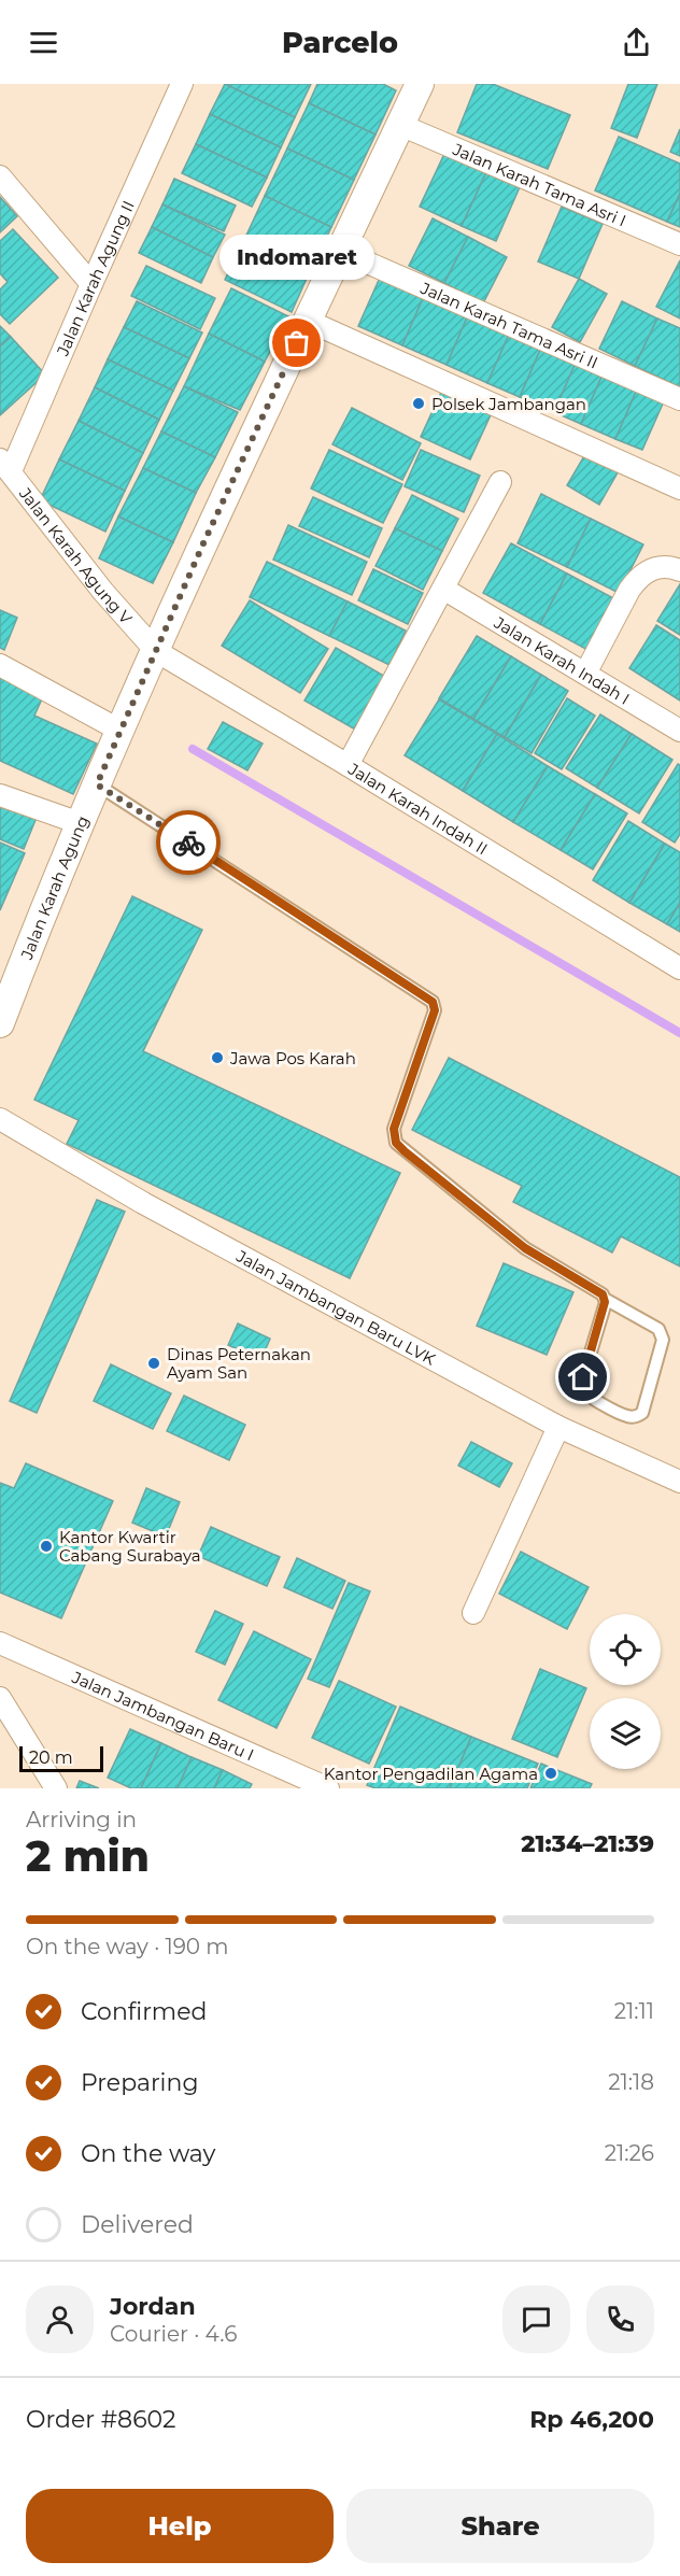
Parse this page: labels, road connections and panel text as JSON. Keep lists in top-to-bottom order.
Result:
{
  "streets": {
    "street": [
      "Jalan Karah Tama Asri I",
      "Jalan Karah Agung II",
      "Jalan Karah Tama Asri II",
      "Jalan Karah Agung V",
      "Jalan Karah Indah I",
      "Jalan Karah Indah II",
      "Jalan Karah Agung",
      "Jalan Jambangan Baru LVK",
      "Jalan Jambangan Baru I"
    ]
  },
  "crossings": [
    ["Jalan Karah Tama Asri I", "Jalan Karah Agung"],
    ["Jalan Karah Agung II", "Jalan Karah Agung V"],
    ["Jalan Karah Tama Asri II", "Jalan Karah Agung"],
    ["Jalan Karah Agung V", "Jalan Karah Indah II"],
    ["Jalan Karah Agung V", "Jalan Karah Agung"],
    ["Jalan Karah Indah II", "Jalan Karah Agung"]
  ],
  "places": [
    "Indomaret",
    "Polsek Jambangan",
    "Jawa Pos Karah",
    "Dinas Peternakan Ayam San",
    "Kantor Kwartir Cabang Surabaya",
    "Kantor Pengadilan Agama"
  ],
  "scale_bar": "20 m",
  "page": {
    "header": "Parcelo",
    "bubble": "Indomaret",
    "scale": "20 m",
    "heading": ["2 min", "Arriving in", "21:34–21:39"],
    "panel": [
      "Jordan",
      "Courier · 4.6",
      "Order #8602",
      "Rp 46,200"
    ],
    "bar": "On the way · 190 m",
    "list": [
      ["Confirmed", "21:11"],
      ["Preparing", "21:18"],
      ["On the way", "21:26"],
      "Delivered"
    ],
    "buttons": ["Help", "Share"]
  }
}
